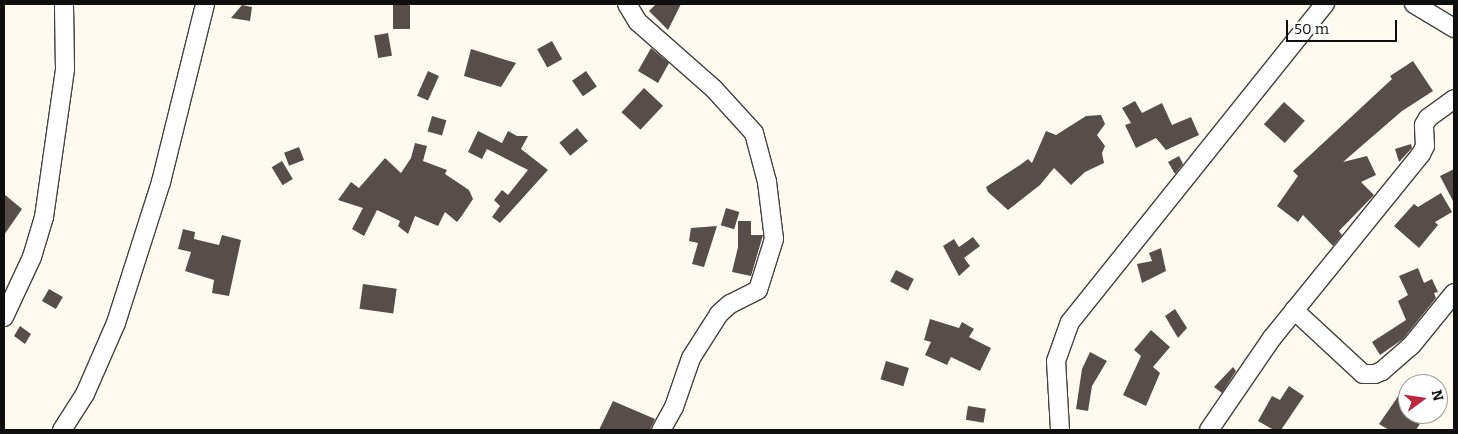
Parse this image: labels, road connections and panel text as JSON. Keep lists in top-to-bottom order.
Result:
{
  "scale_bar": "50 m",
  "north": "right"
}
